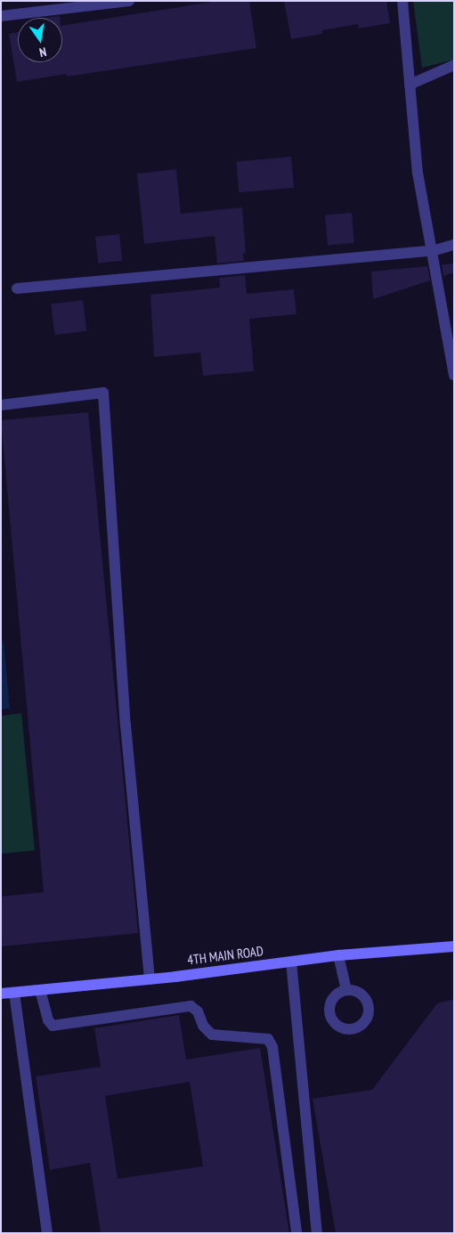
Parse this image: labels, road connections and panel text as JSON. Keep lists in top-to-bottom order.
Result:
{
  "streets": {
    "street": ["4TH MAIN ROAD"]
  },
  "north": "bottom"
}
